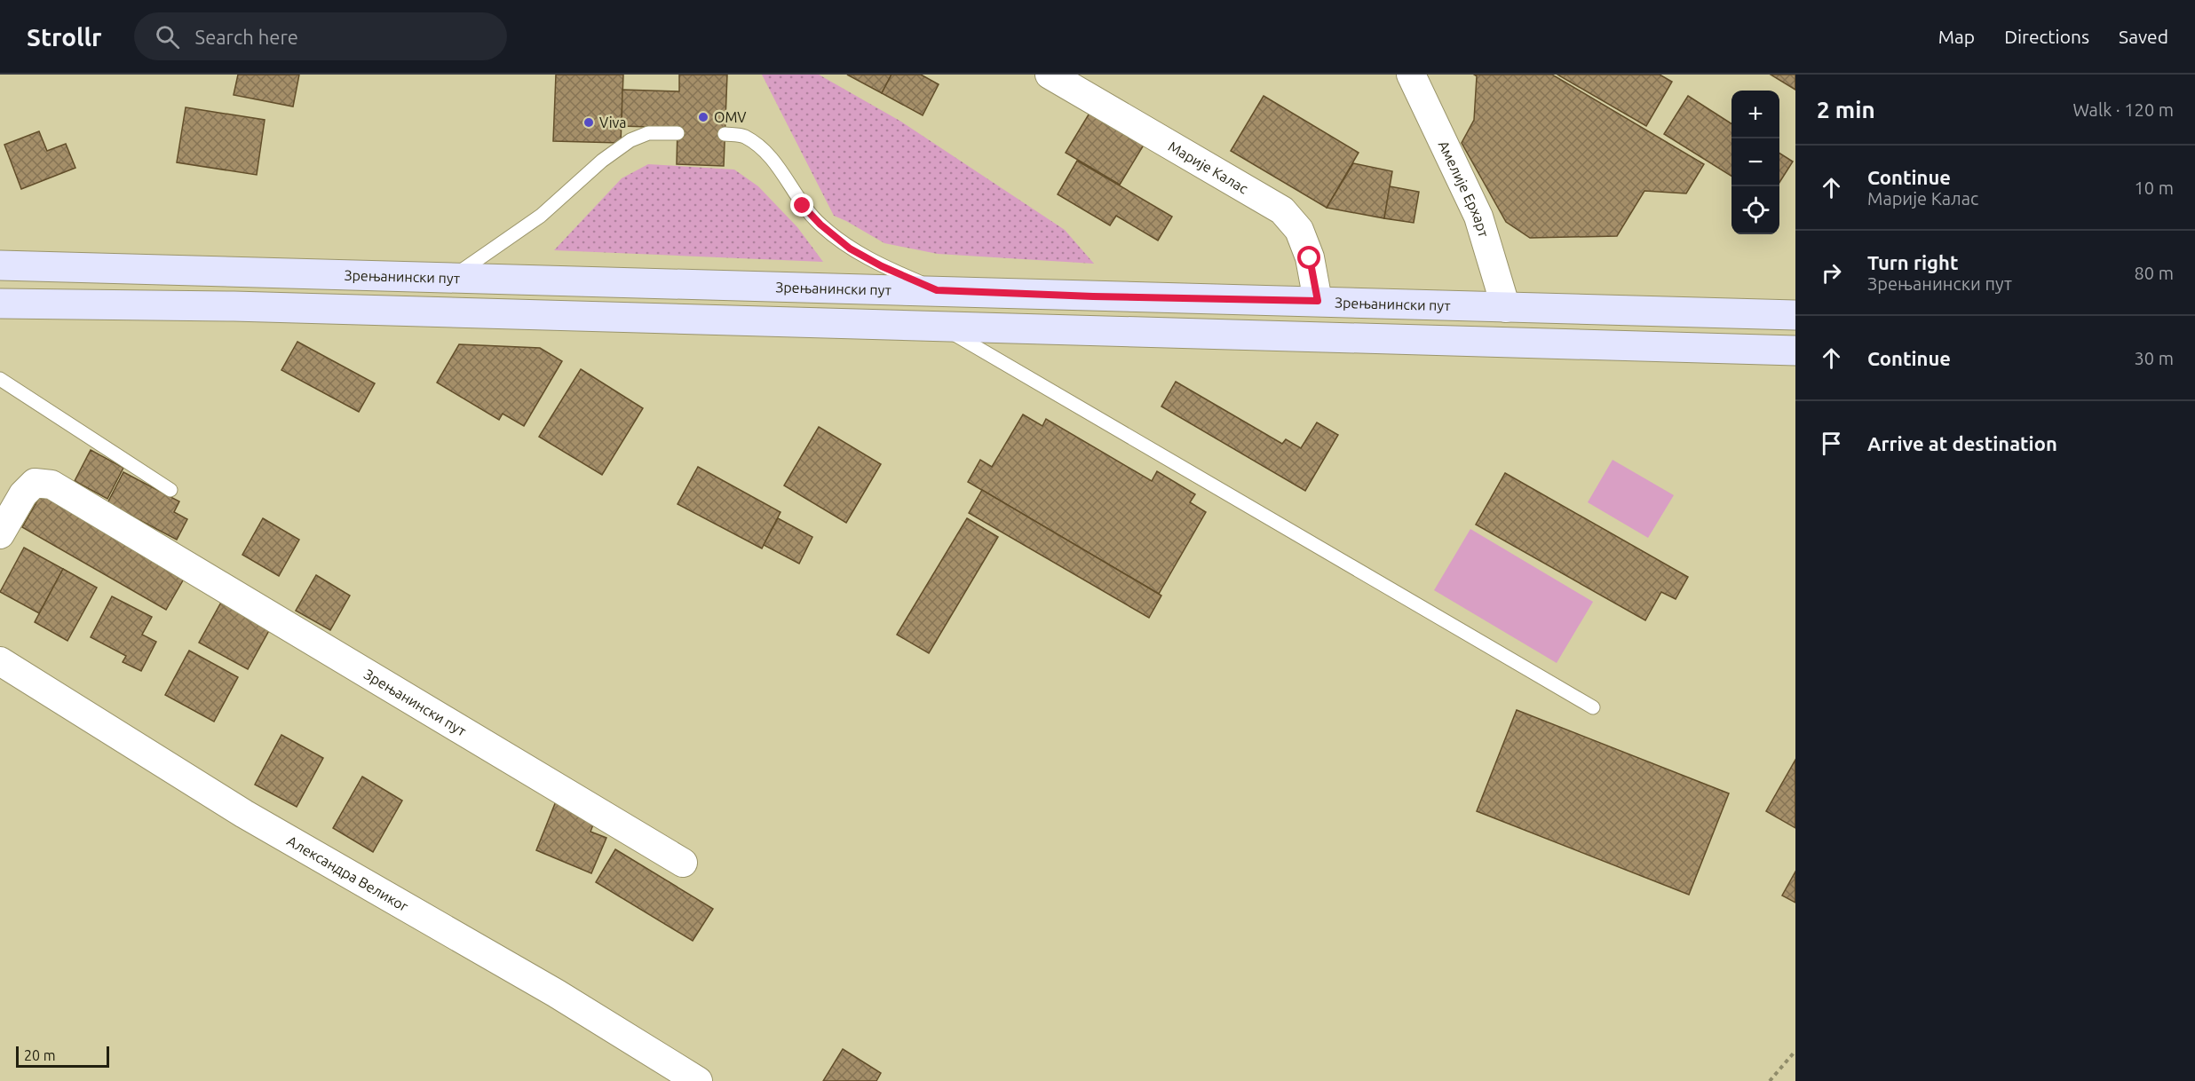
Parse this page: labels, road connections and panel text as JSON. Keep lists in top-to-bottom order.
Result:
{
  "streets": {
    "main road": ["Зрењанински пут"],
    "street": ["Марије Калас", "Амелије Ерхарт", "Александра Великог"]
  },
  "crossings": [
    ["Марије Калас", "Зрењанински пут"],
    ["Амелије Ерхарт", "Зрењанински пут"]
  ],
  "places": ["OMV", "Viva"],
  "scale_bar": "20 m",
  "page": {
    "header": "Strollr",
    "search": "Search here",
    "nav": ["Map", "Directions", "Saved"],
    "heading": ["2 min", "Walk · 120 m"],
    "map_buttons": ["+", "−"],
    "list": [
      ["Continue", "Марије Калас", "10 m"],
      ["Turn right", "Зрењанински пут", "80 m"],
      ["Continue", "30 m"],
      "Arrive at destination"
    ],
    "scale": "20 m"
  }
}
